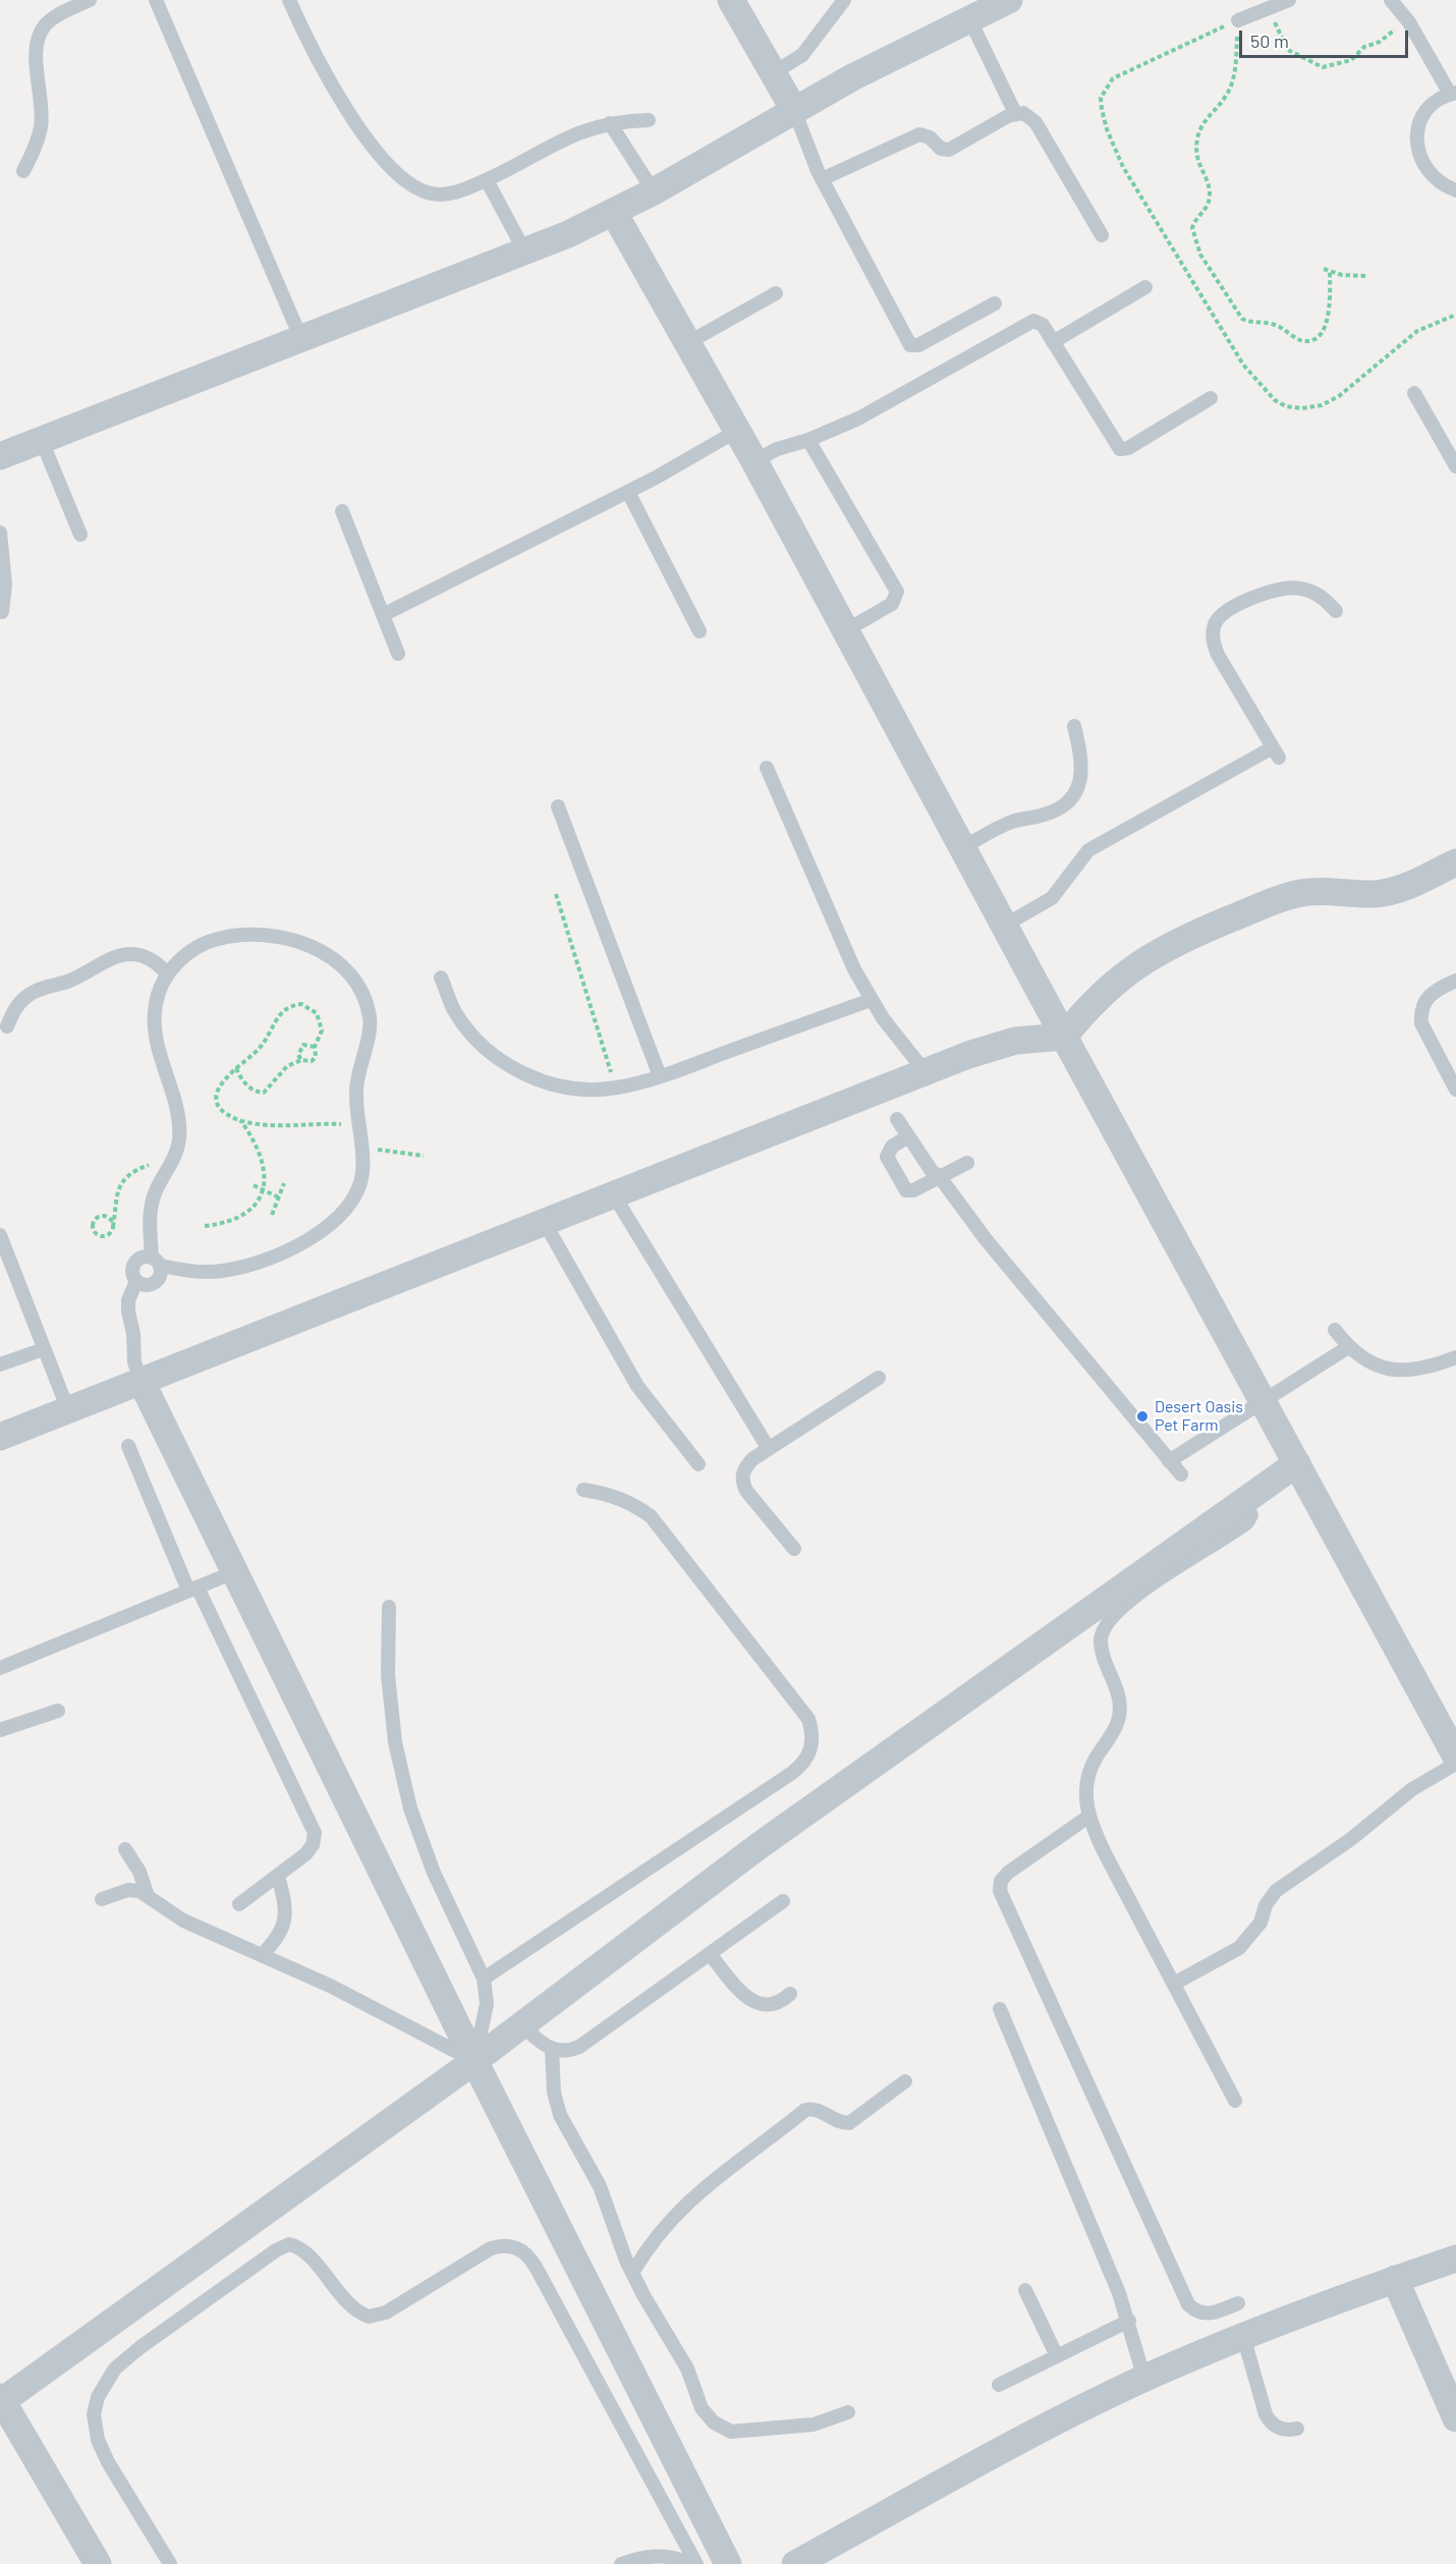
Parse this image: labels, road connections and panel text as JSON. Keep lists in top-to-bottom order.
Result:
{
  "places": ["Desert Oasis Pet Farm"],
  "scale_bar": "50 m"
}
